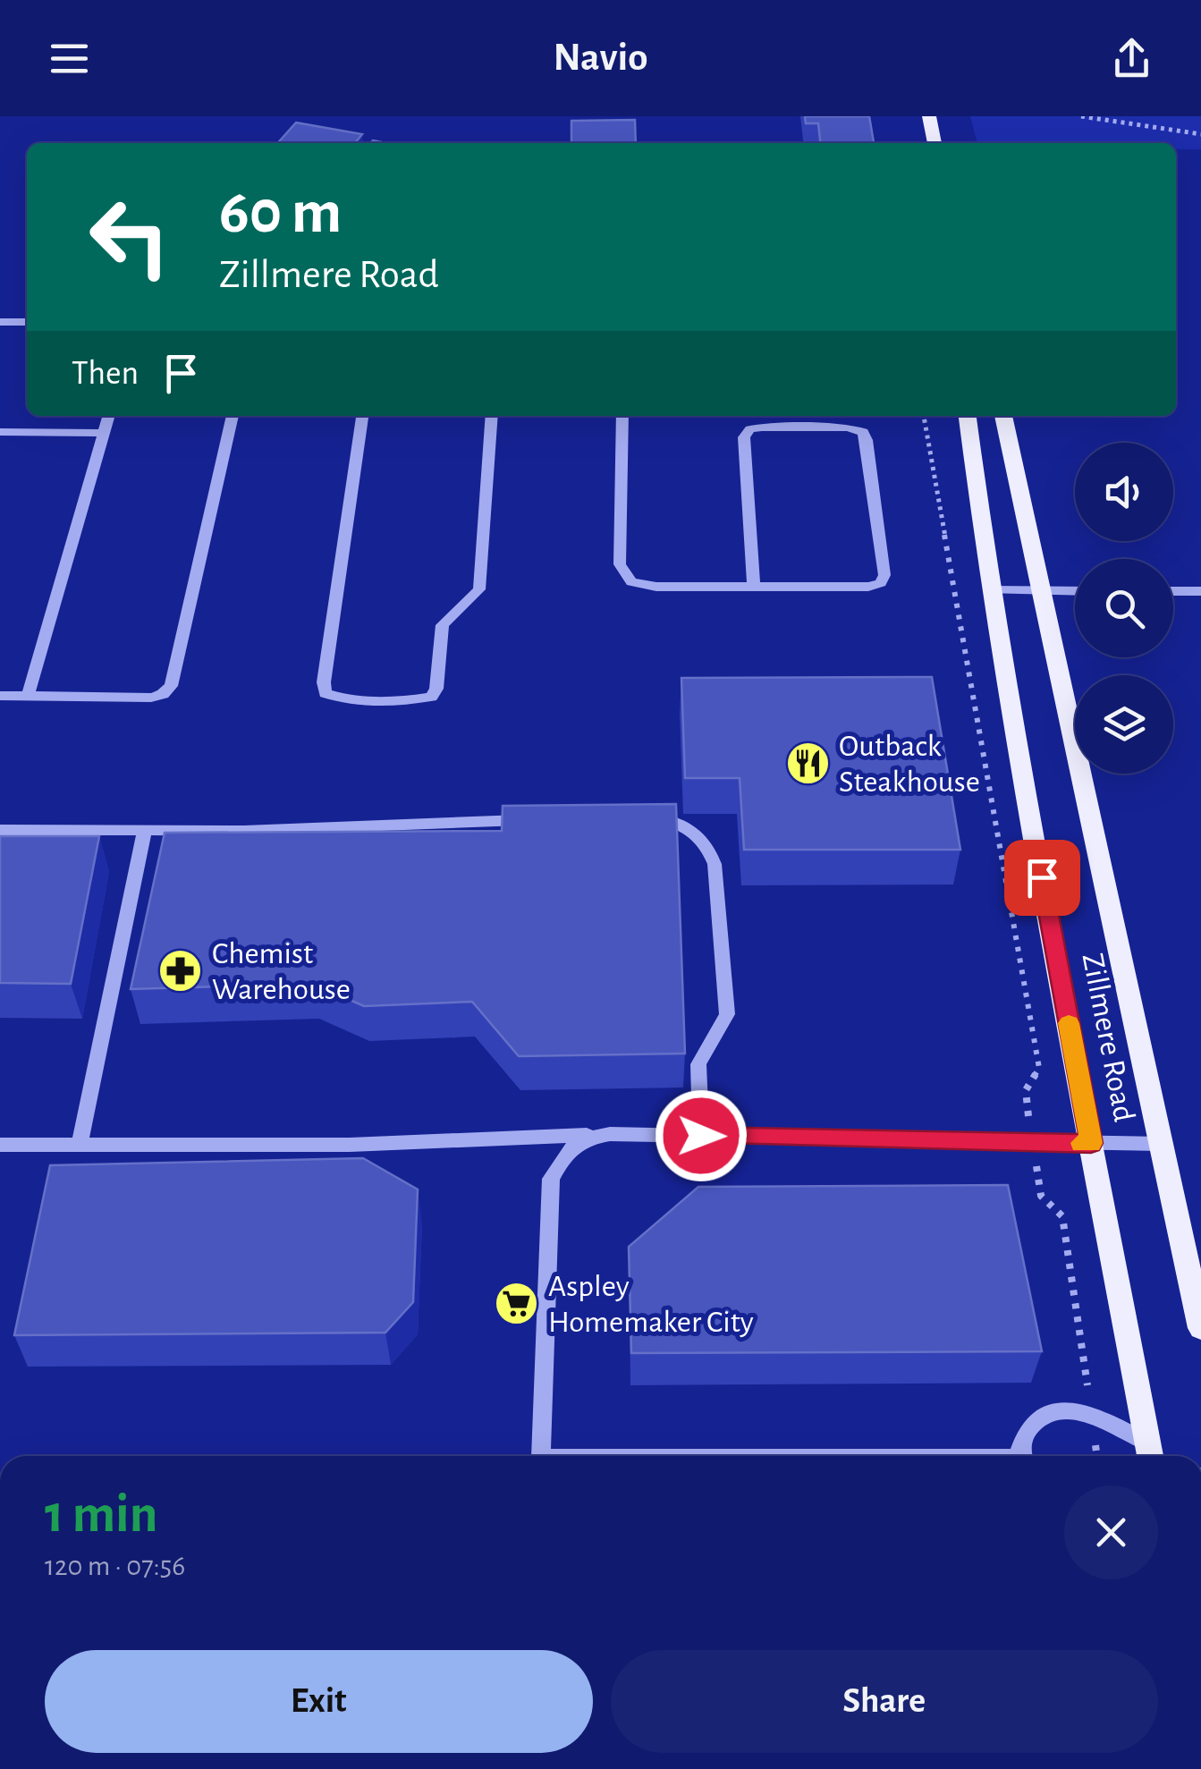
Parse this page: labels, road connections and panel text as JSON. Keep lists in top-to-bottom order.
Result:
{
  "streets": {
    "main road": ["Zillmere Road"]
  },
  "places": {
    "restaurant": ["Outback Steakhouse"],
    "pharmacy": ["Chemist Warehouse"],
    "supermarket": ["Aspley Homemaker City"]
  },
  "page": {
    "header": "Navio",
    "turn": ["60 m", "Zillmere Road"],
    "then": "Then",
    "heading": ["1 min", "120 m · 07:56"],
    "buttons": ["Exit", "Share"]
  }
}
